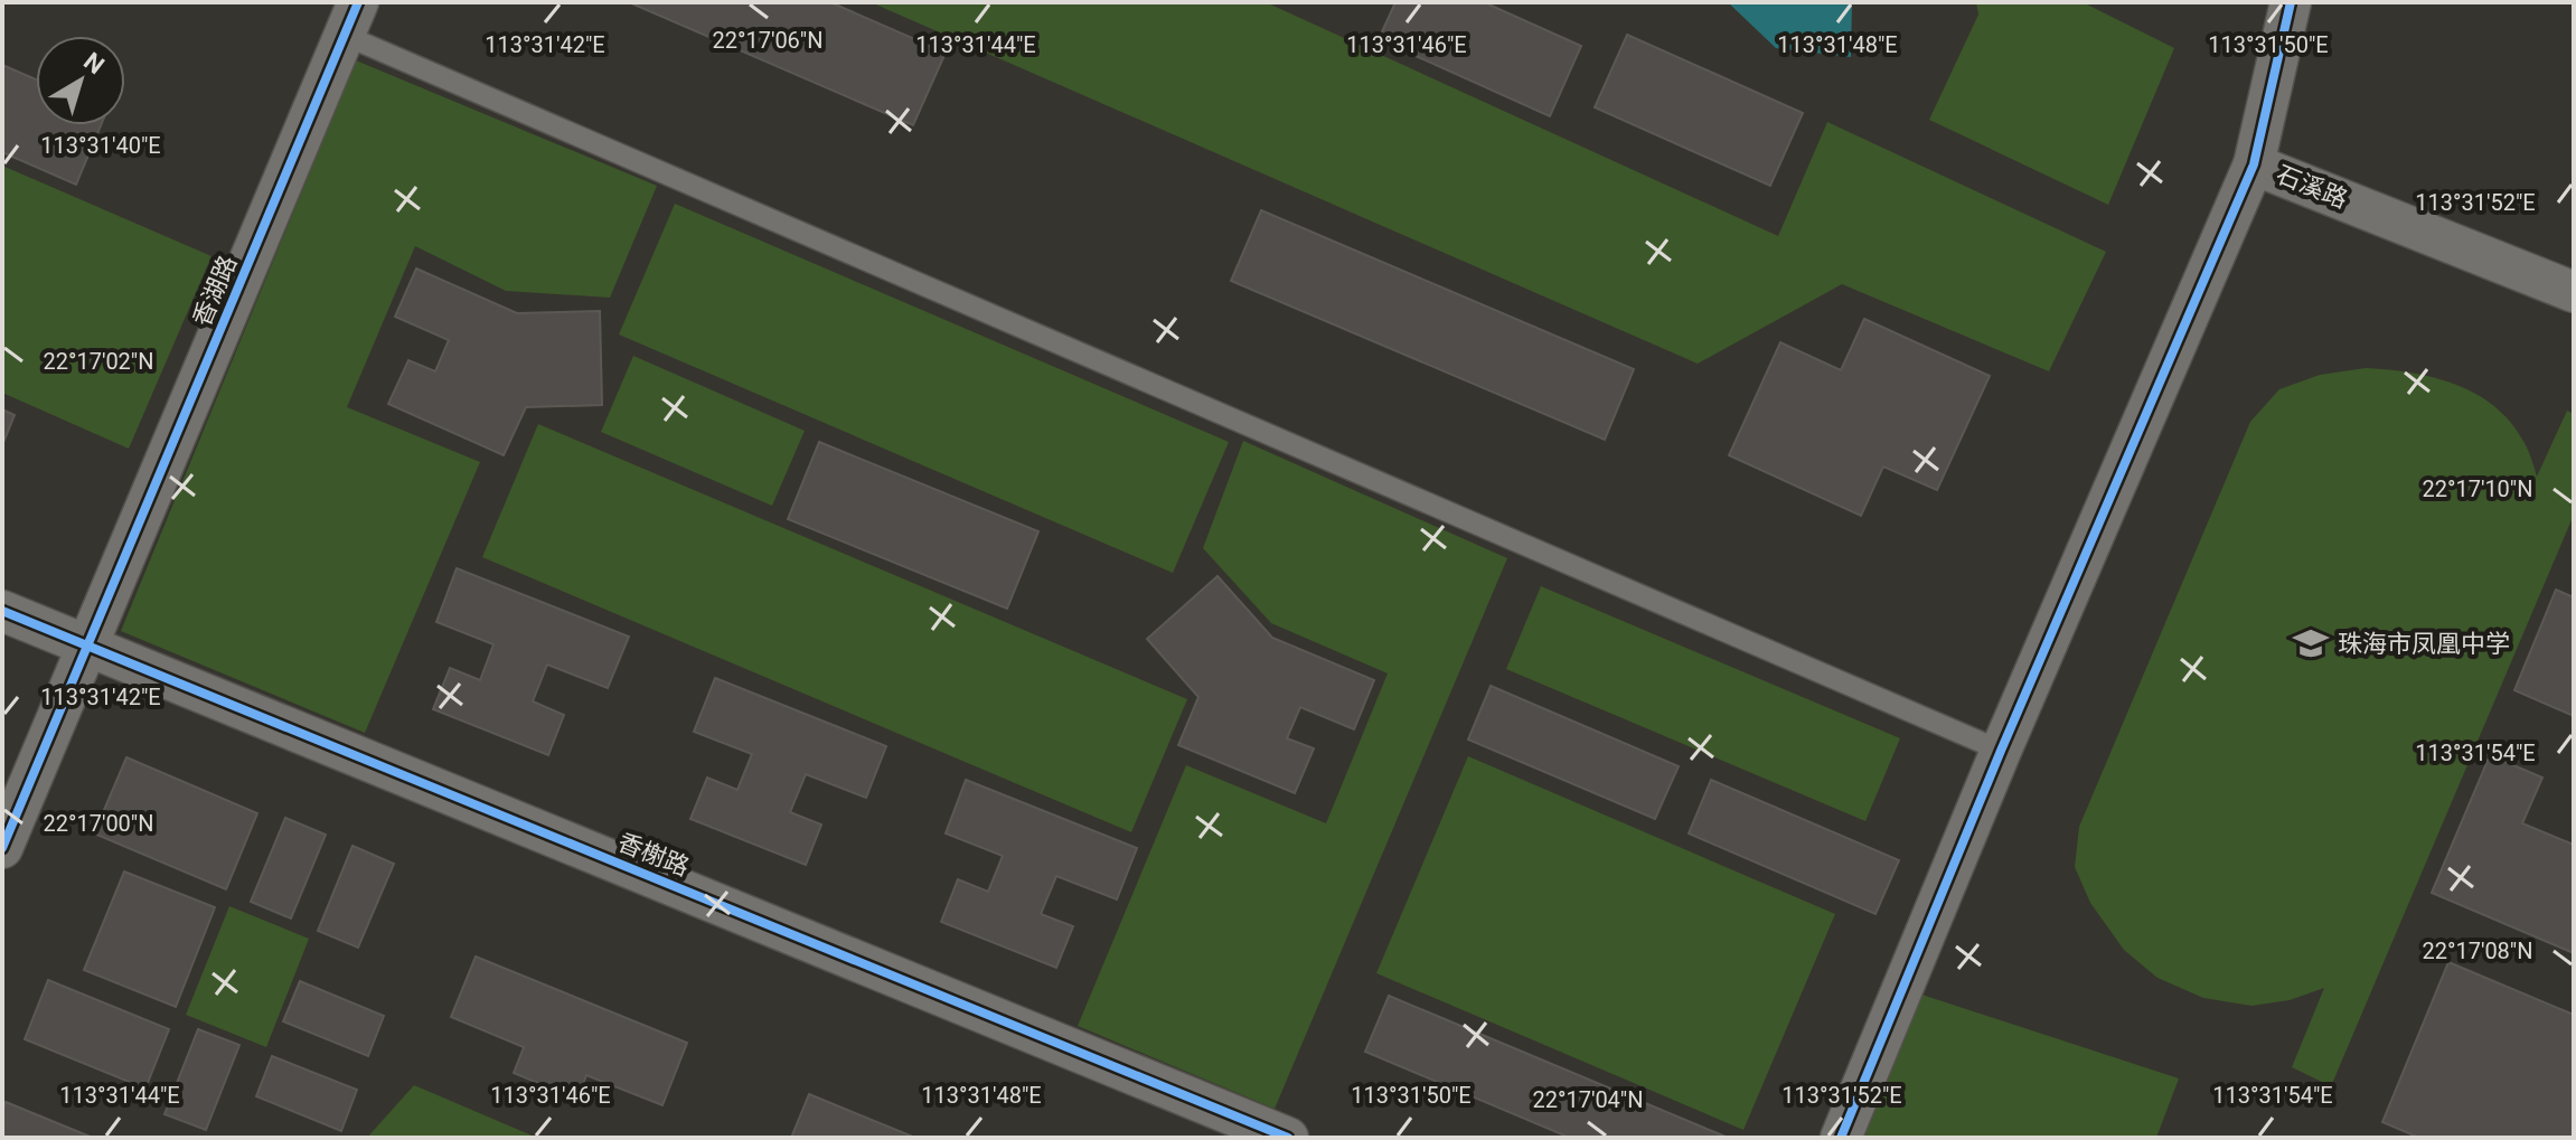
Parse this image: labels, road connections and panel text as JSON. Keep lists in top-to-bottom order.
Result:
{
  "streets": {
    "street": ["石溪路", "香湖路", "香榭路"]
  },
  "crossings": [
    ["香湖路", "香榭路"]
  ],
  "places": {
    "school or university": ["珠海市凤凰中学"]
  },
  "north": "top right",
  "coordinates": [
    "22°17'06\"N",
    "113°31'42\"E",
    "113°31'44\"E",
    "113°31'46\"E",
    "113°31'48\"E",
    "113°31'50\"E",
    "113°31'40\"E",
    "113°31'52\"E",
    "22°17'02\"N",
    "22°17'10\"N",
    "113°31'54\"E",
    "22°17'00\"N",
    "22°17'08\"N",
    "22°17'04\"N"
  ]
}
